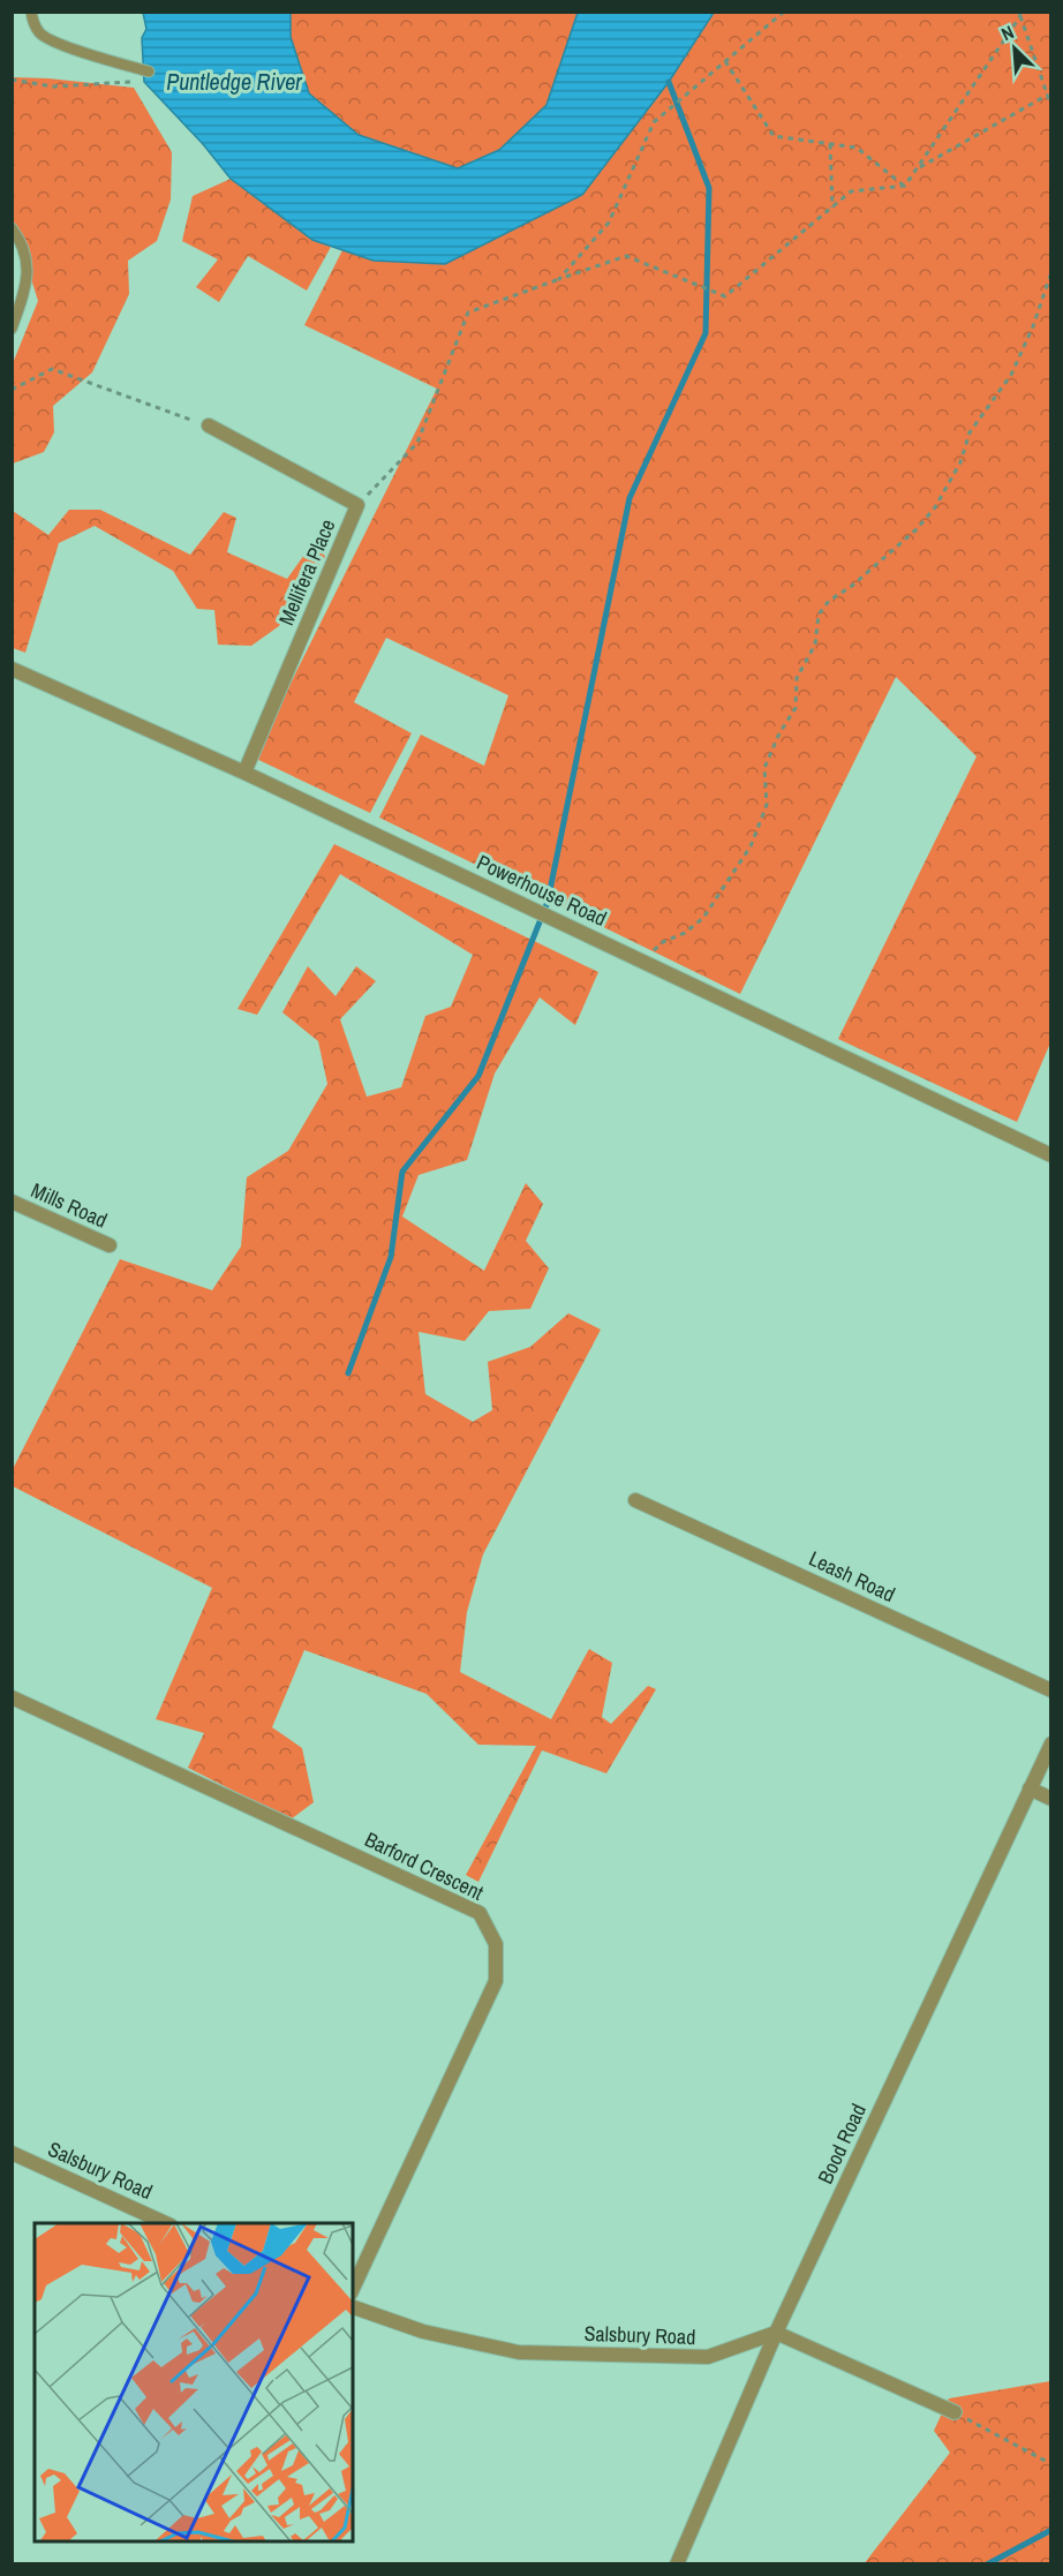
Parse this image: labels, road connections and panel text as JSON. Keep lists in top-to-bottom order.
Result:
{
  "streets": {
    "street": [
      "Mellifera Place",
      "Powerhouse Road",
      "Mills Road",
      "Leash Road",
      "Barford Crescent",
      "Bood Road",
      "Salsbury Road"
    ]
  },
  "crossings": [
    ["Mellifera Place", "Powerhouse Road"],
    ["Bood Road", "Salsbury Road"]
  ],
  "water": ["Puntledge River"],
  "north": "top left"
}
